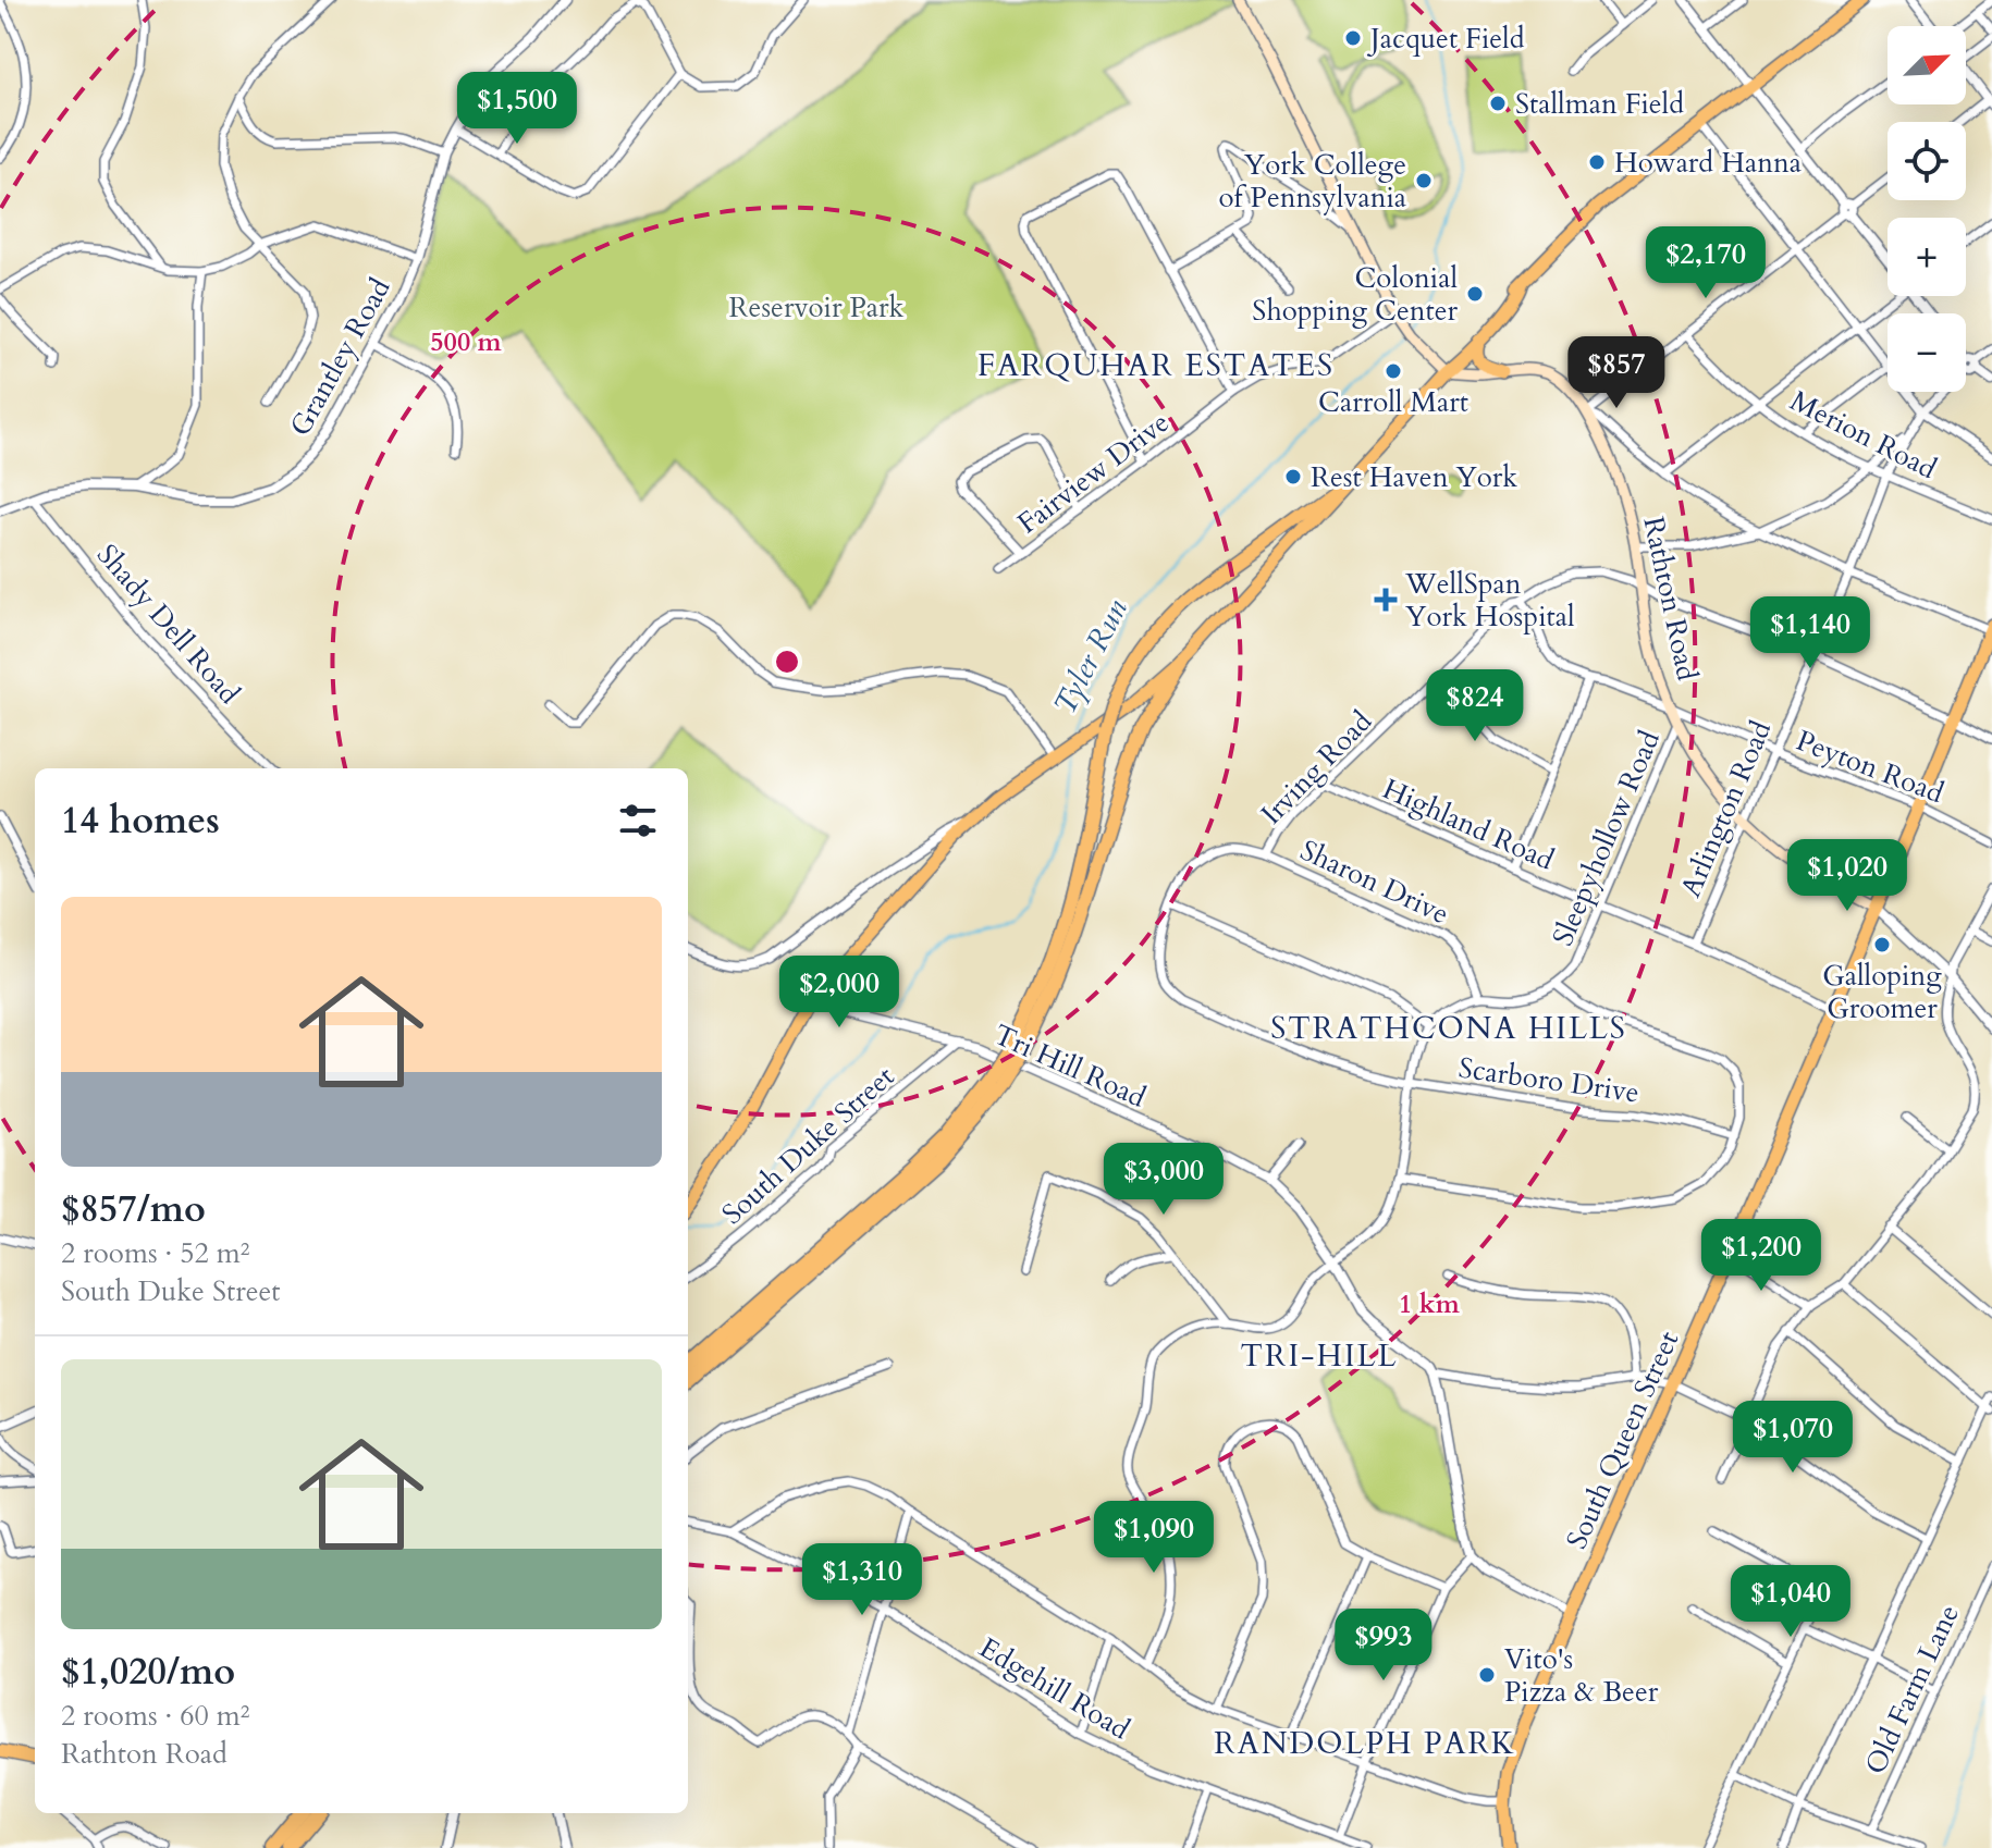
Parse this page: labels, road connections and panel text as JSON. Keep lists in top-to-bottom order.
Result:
{
  "streets": {
    "main road": ["Rathton Road", "South Queen Street"],
    "street": [
      "Grantley Road",
      "Merion Road",
      "Fairview Drive",
      "Shady Dell Road",
      "Peyton Road",
      "Irving Road",
      "Arlington Road",
      "Highland Road",
      "Sleepyhollow Road",
      "Sharon Drive",
      "Tri Hill Road",
      "Scarboro Drive",
      "South Duke Street",
      "Edgehill Road",
      "Old Farm Lane"
    ]
  },
  "crossings": [
    ["Grantley Road", "Shady Dell Road"],
    ["Merion Road", "Arlington Road"],
    ["Rathton Road", "Peyton Road"],
    ["Rathton Road", "Irving Road"],
    ["Rathton Road", "Arlington Road"],
    ["Rathton Road", "Sleepyhollow Road"],
    ["Rathton Road", "South Queen Street"],
    ["Peyton Road", "Irving Road"],
    ["Peyton Road", "Arlington Road"],
    ["Peyton Road", "South Queen Street"],
    ["Irving Road", "Arlington Road"],
    ["Irving Road", "Highland Road"],
    ["Irving Road", "Sharon Drive"],
    ["Irving Road", "South Queen Street"],
    ["Arlington Road", "Highland Road"],
    ["Highland Road", "Sleepyhollow Road"],
    ["Highland Road", "South Queen Street"],
    ["Sleepyhollow Road", "Sharon Drive"],
    ["Sharon Drive", "Scarboro Drive"],
    ["Tri Hill Road", "South Duke Street"]
  ],
  "districts": [
    "FARQUHAR ESTATES",
    "STRATHCONA HILLS",
    "TRI-HILL",
    "RANDOLPH PARK"
  ],
  "water": ["Tyler Run"],
  "parks": ["Reservoir Park"],
  "places": {
    "other": [
      "Jacquet Field",
      "Stallman Field",
      "Howard Hanna",
      "York College of Pennsylvania",
      "Colonial Shopping Center",
      "Carroll Mart",
      "Rest Haven York",
      "Galloping Groomer",
      "Vito's Pizza & Beer"
    ],
    "health": ["WellSpan York Hospital"]
  },
  "north": "top right",
  "page": {
    "map_buttons": ["+", "−"],
    "price": [
      "$1,500",
      "$2,170",
      "$857",
      "$1,140",
      "$824",
      "$1,020",
      "$2,000",
      "$3,000",
      "$1,200",
      "$1,070",
      "$1,090",
      "$1,310",
      "$1,040",
      "$993"
    ],
    "heading": "14 homes",
    "list": [
      {
        "name": "$857/mo",
        "note": "2 rooms · 52 m² · South Duke Street"
      },
      {
        "name": "$1,020/mo",
        "note": "2 rooms · 60 m² · Rathton Road"
      }
    ]
  },
  "rings": ["500 m", "1 km"]
}
